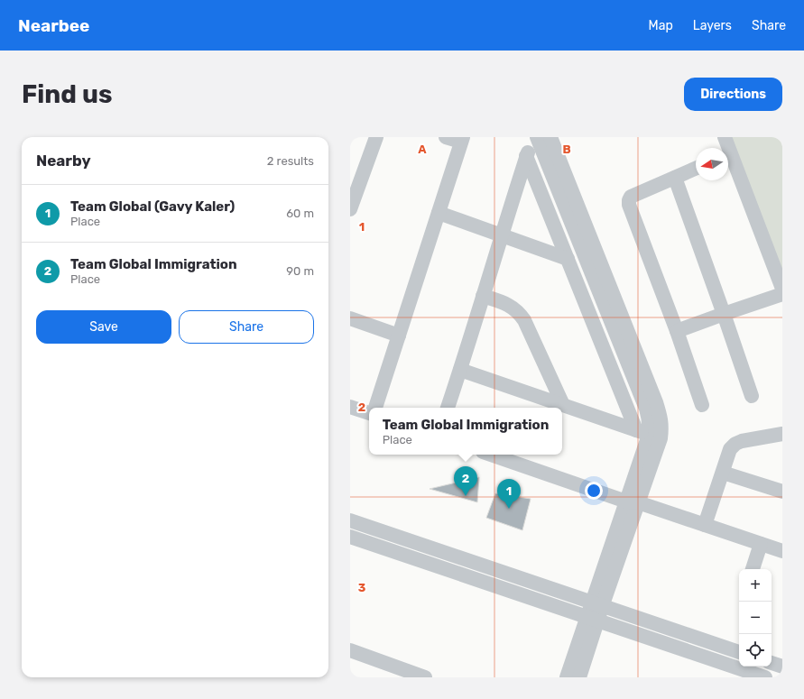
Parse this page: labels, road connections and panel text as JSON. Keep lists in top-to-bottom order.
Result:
{
  "north": "left",
  "page": {
    "header": "Nearbee",
    "nav": ["Map", "Layers", "Share"],
    "buttons": [
      "Directions",
      ["Save", "Share"]
    ],
    "title": "Find us",
    "heading": ["Nearby", "2 results"],
    "list": [
      {
        "mark": "1",
        "name": "Team Global (Gavy Kaler)",
        "note": "Place",
        "value": "60 m"
      },
      {
        "mark": "2",
        "name": "Team Global Immigration",
        "note": "Place",
        "value": "90 m"
      }
    ],
    "popup": ["Team Global Immigration", "Place"],
    "pins": ["2", "1"],
    "map_buttons": ["+", "−"]
  },
  "grid": {
    "columns": ["A", "B"],
    "rows": ["1", "2", "3"]
  }
}
